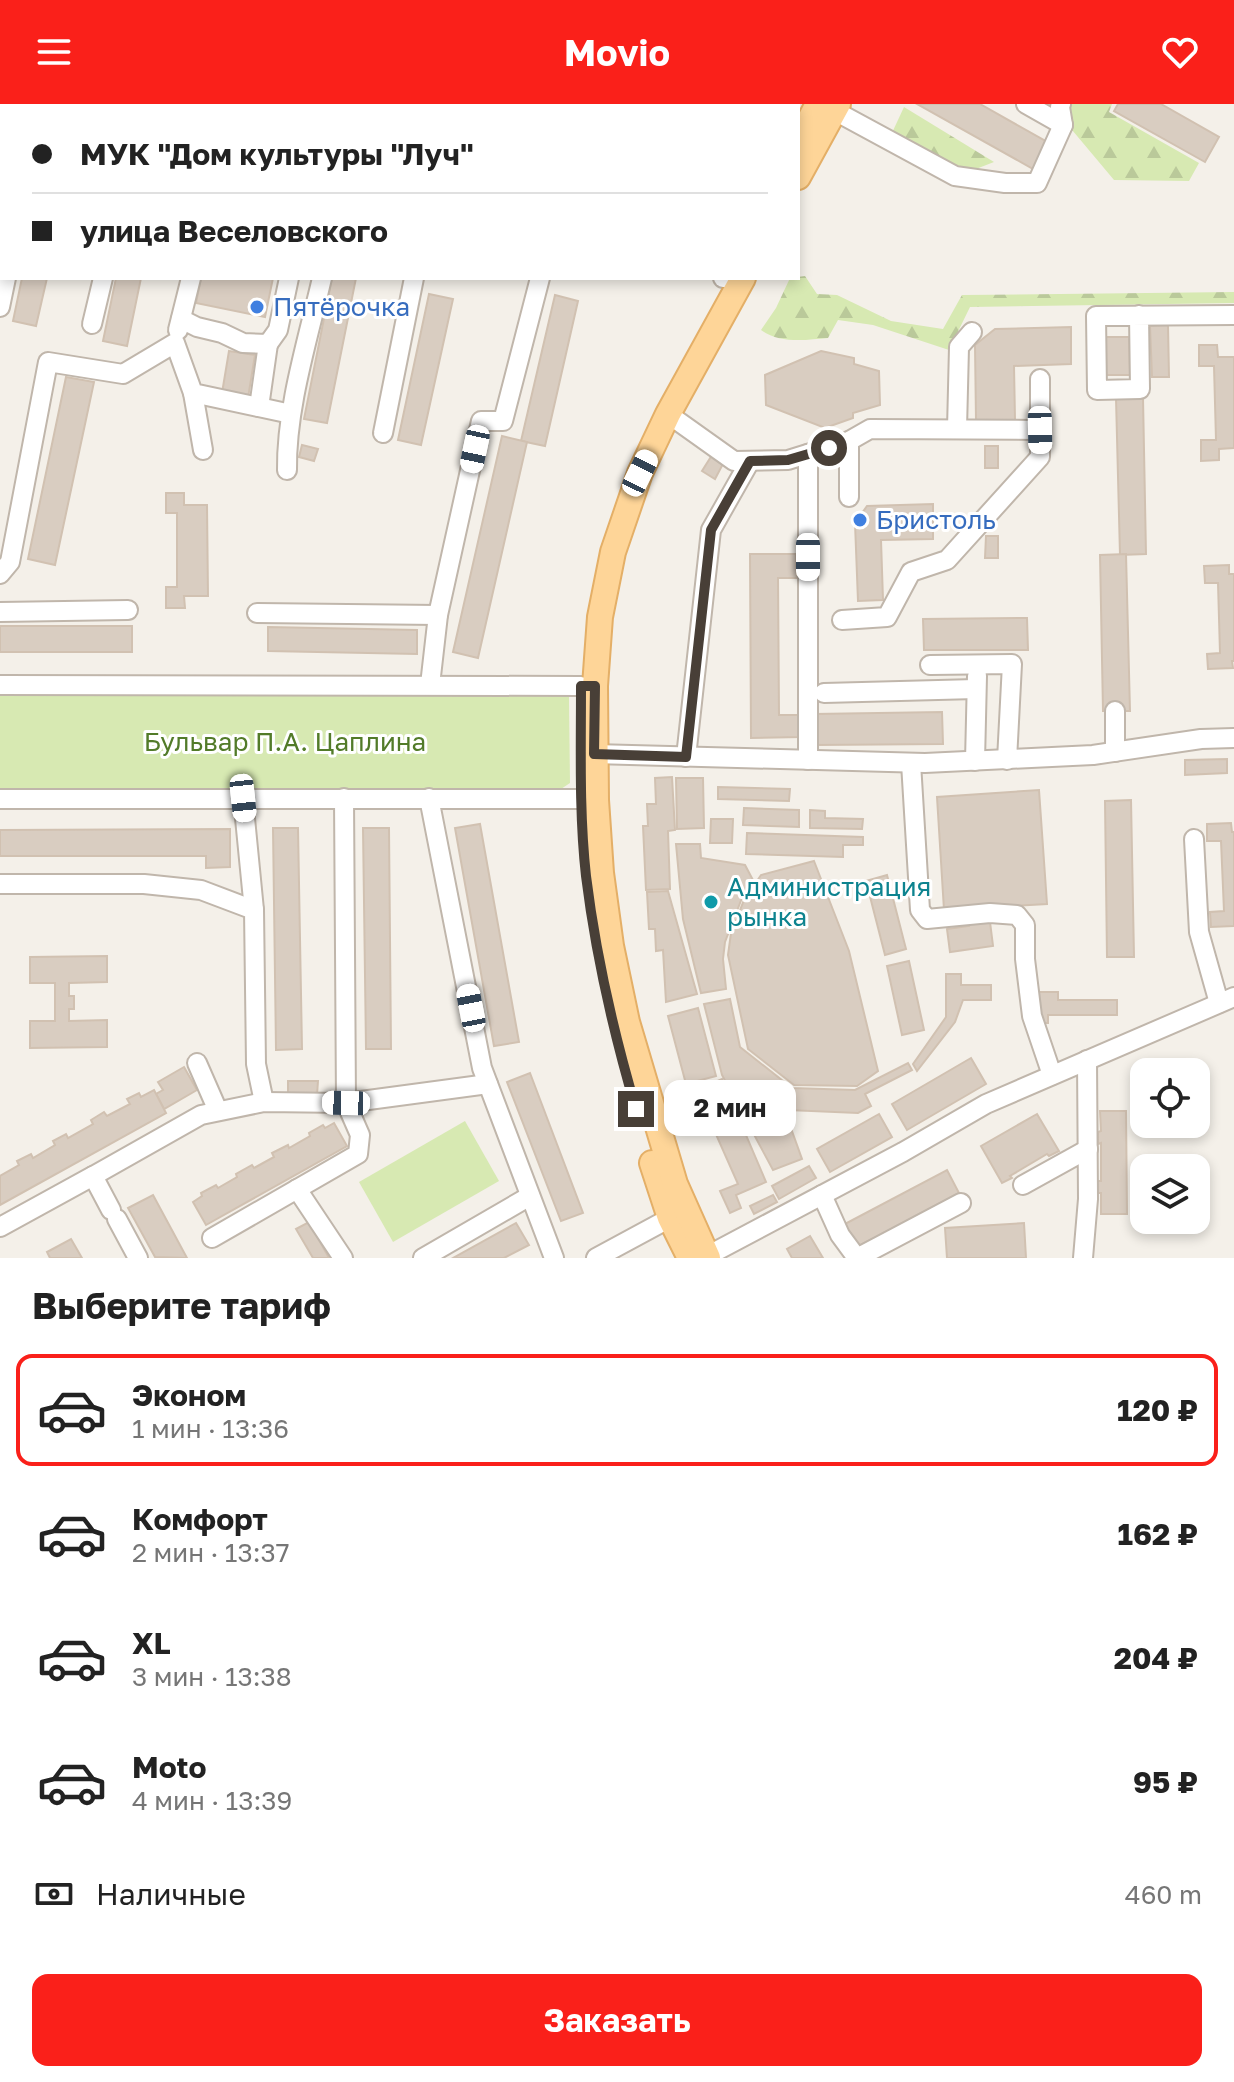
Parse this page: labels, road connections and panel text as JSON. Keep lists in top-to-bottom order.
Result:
{
  "parks": ["Бульвар П.А. Цаплина"],
  "places": ["Пятёрочка", "Бристоль", "Администрация рынка"],
  "page": {
    "header": "Movio",
    "banner": ["МУК \"Дом культуры \"Луч\"", "улица Веселовского"],
    "bubble": "2 мин",
    "heading": "Выберите тариф",
    "list": [
      {
        "name": "Эконом",
        "note": "1 мин · 13:36",
        "value": "120 ₽"
      },
      {
        "name": "Комфорт",
        "note": "2 мин · 13:37",
        "value": "162 ₽"
      },
      {
        "name": "XL",
        "note": "3 мин · 13:38",
        "value": "204 ₽"
      },
      {
        "name": "Moto",
        "note": "4 мин · 13:39",
        "value": "95 ₽"
      }
    ],
    "pay": ["Наличные", "460 m"],
    "buttons": "Заказать"
  }
}
